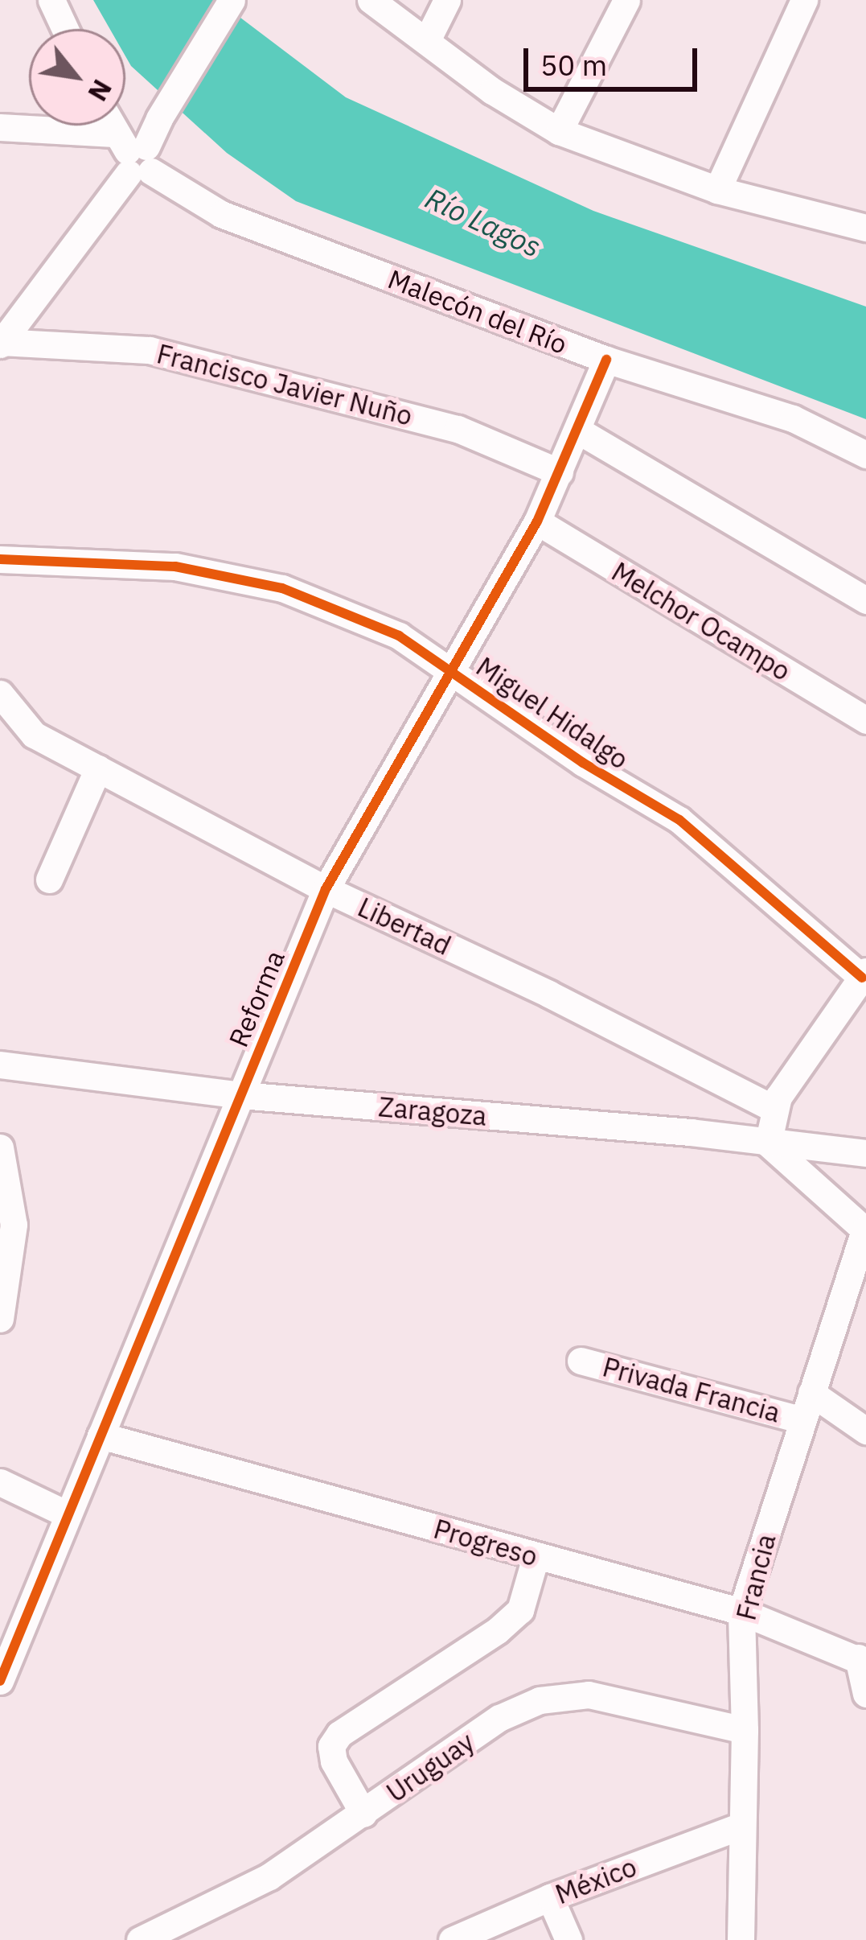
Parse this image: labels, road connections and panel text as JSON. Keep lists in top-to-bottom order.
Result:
{
  "streets": {
    "street": [
      "Malecón del Río",
      "Francisco Javier Nuño",
      "Melchor Ocampo",
      "Miguel Hidalgo",
      "Libertad",
      "Reforma",
      "Zaragoza",
      "Privada Francia",
      "Progreso",
      "Francia",
      "Uruguay",
      "México"
    ]
  },
  "crossings": [
    ["Malecón del Río", "Reforma"],
    ["Francisco Javier Nuño", "Reforma"],
    ["Melchor Ocampo", "Reforma"],
    ["Miguel Hidalgo", "Reforma"],
    ["Libertad", "Reforma"],
    ["Reforma", "Zaragoza"],
    ["Reforma", "Progreso"],
    ["Privada Francia", "Francia"],
    ["Progreso", "Francia"],
    ["Francia", "Uruguay"],
    ["Francia", "México"]
  ],
  "water": ["Río Lagos"],
  "scale_bar": "50 m",
  "north": "bottom right"
}
